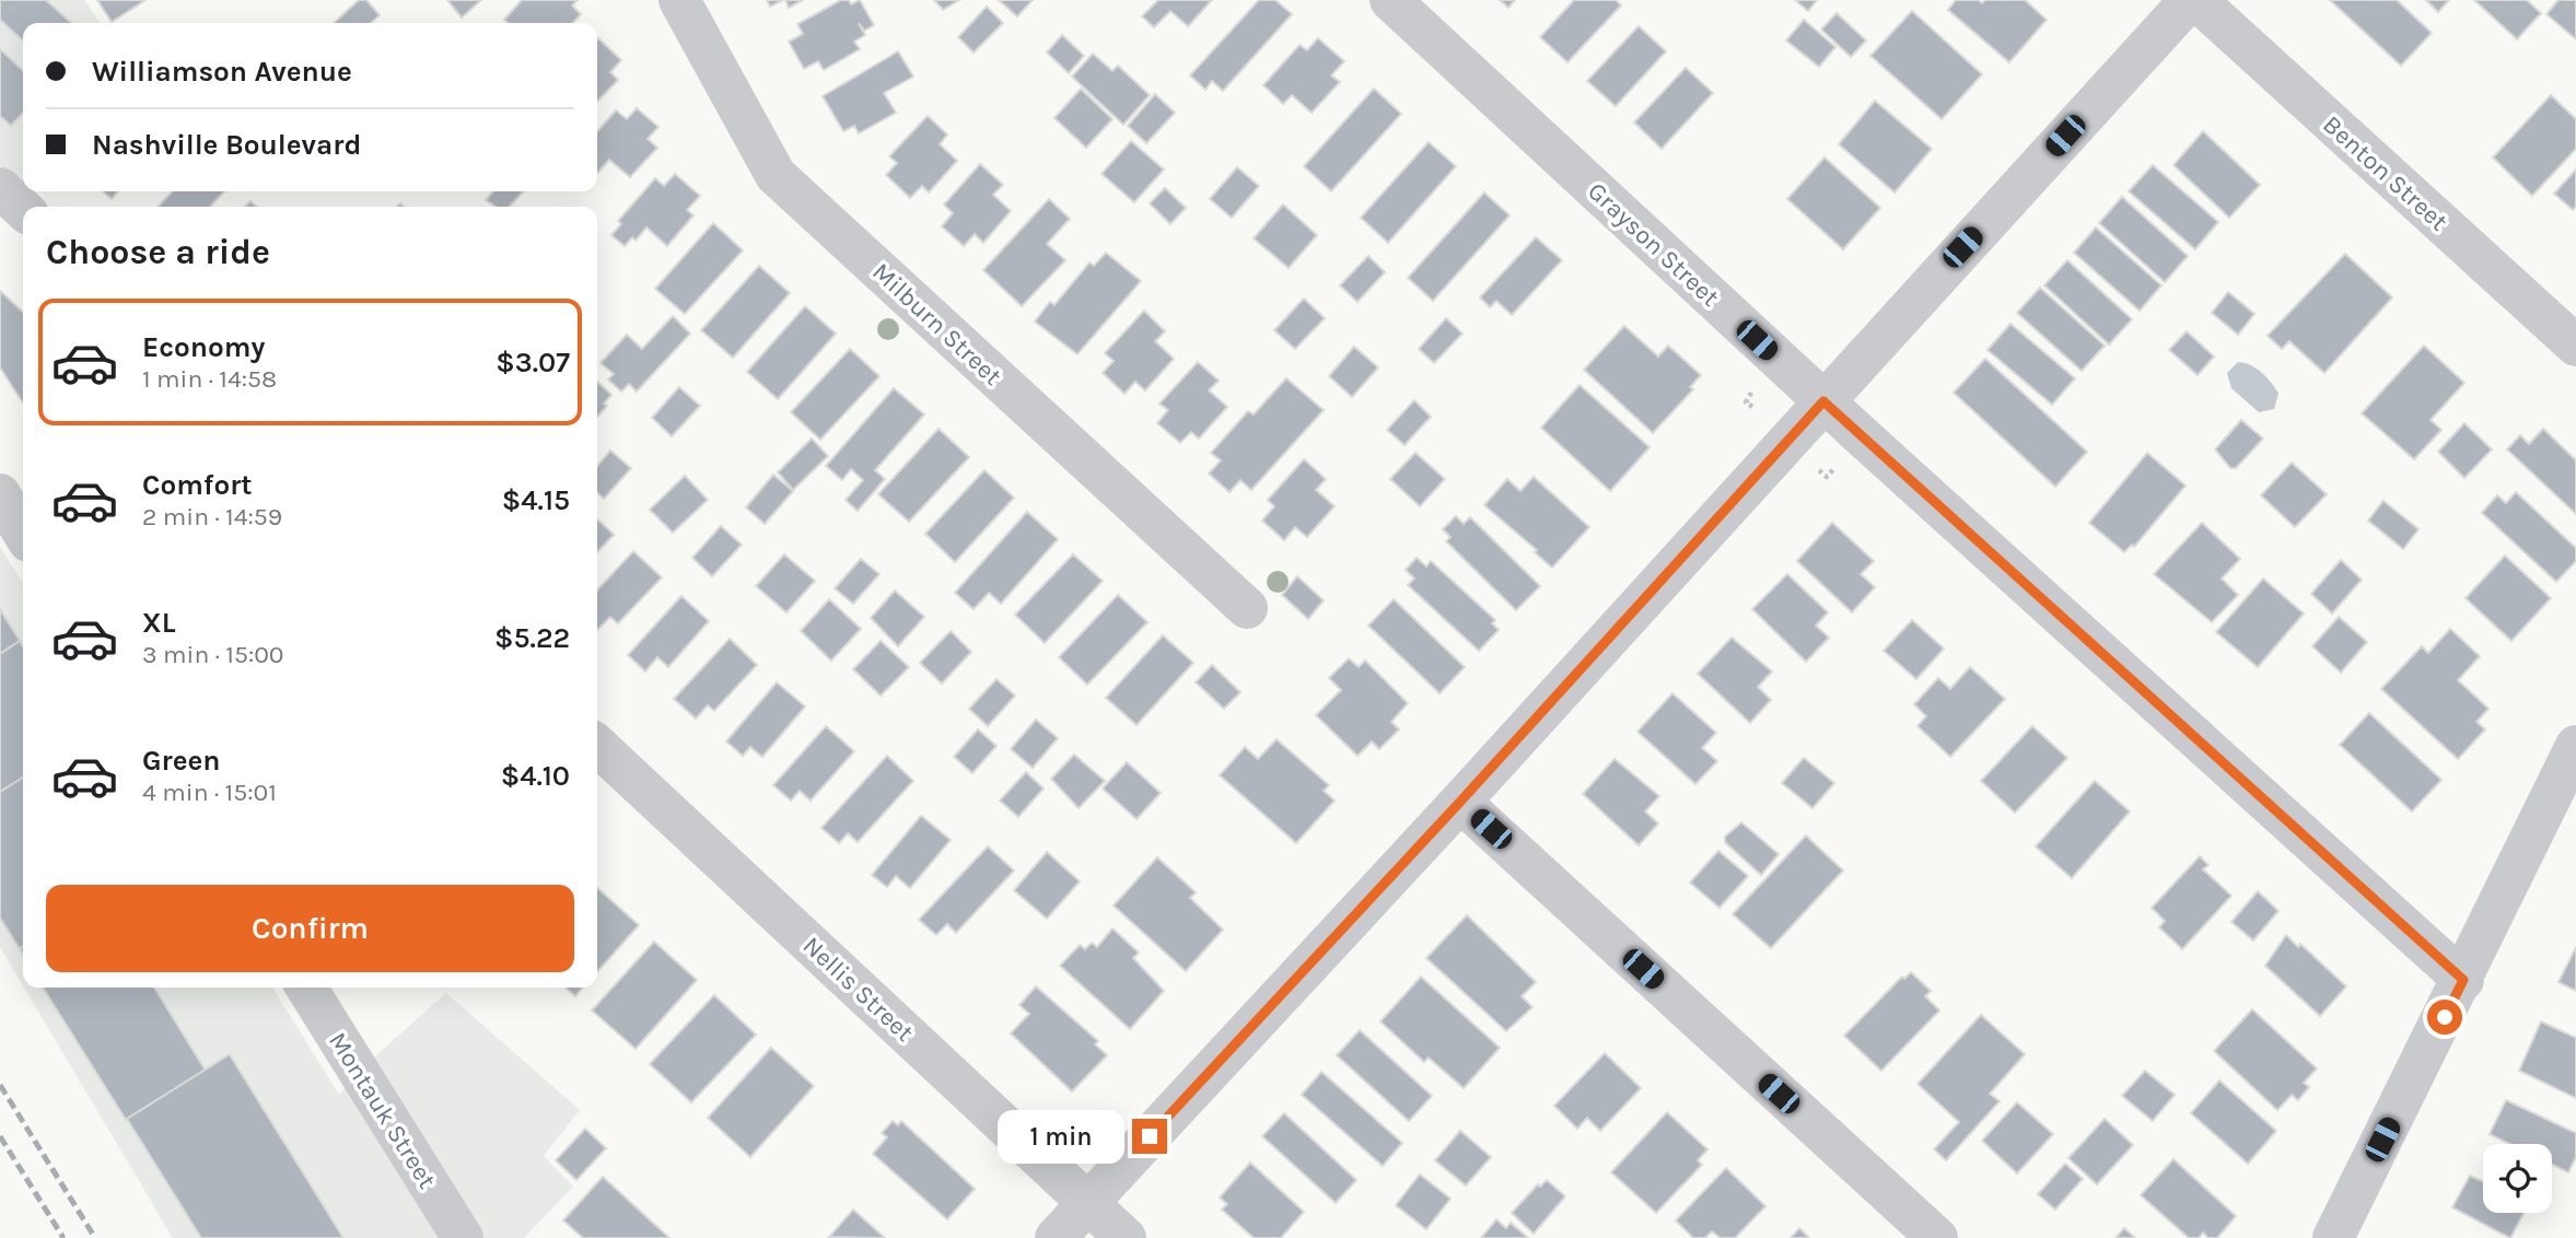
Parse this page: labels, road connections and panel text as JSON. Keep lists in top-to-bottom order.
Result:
{
  "streets": {
    "street": [
      "Benton Street",
      "Grayson Street",
      "Milburn Street",
      "Nellis Street",
      "Montauk Street"
    ]
  },
  "page": {
    "banner": ["Williamson Avenue", "Nashville Boulevard"],
    "heading": "Choose a ride",
    "list": [
      {
        "name": "Economy",
        "note": "1 min · 14:58",
        "value": "$3.07"
      },
      {
        "name": "Comfort",
        "note": "2 min · 14:59",
        "value": "$4.15"
      },
      {
        "name": "XL",
        "note": "3 min · 15:00",
        "value": "$5.22"
      },
      {
        "name": "Green",
        "note": "4 min · 15:01",
        "value": "$4.10"
      }
    ],
    "buttons": "Confirm",
    "bubble": "1 min"
  }
}
